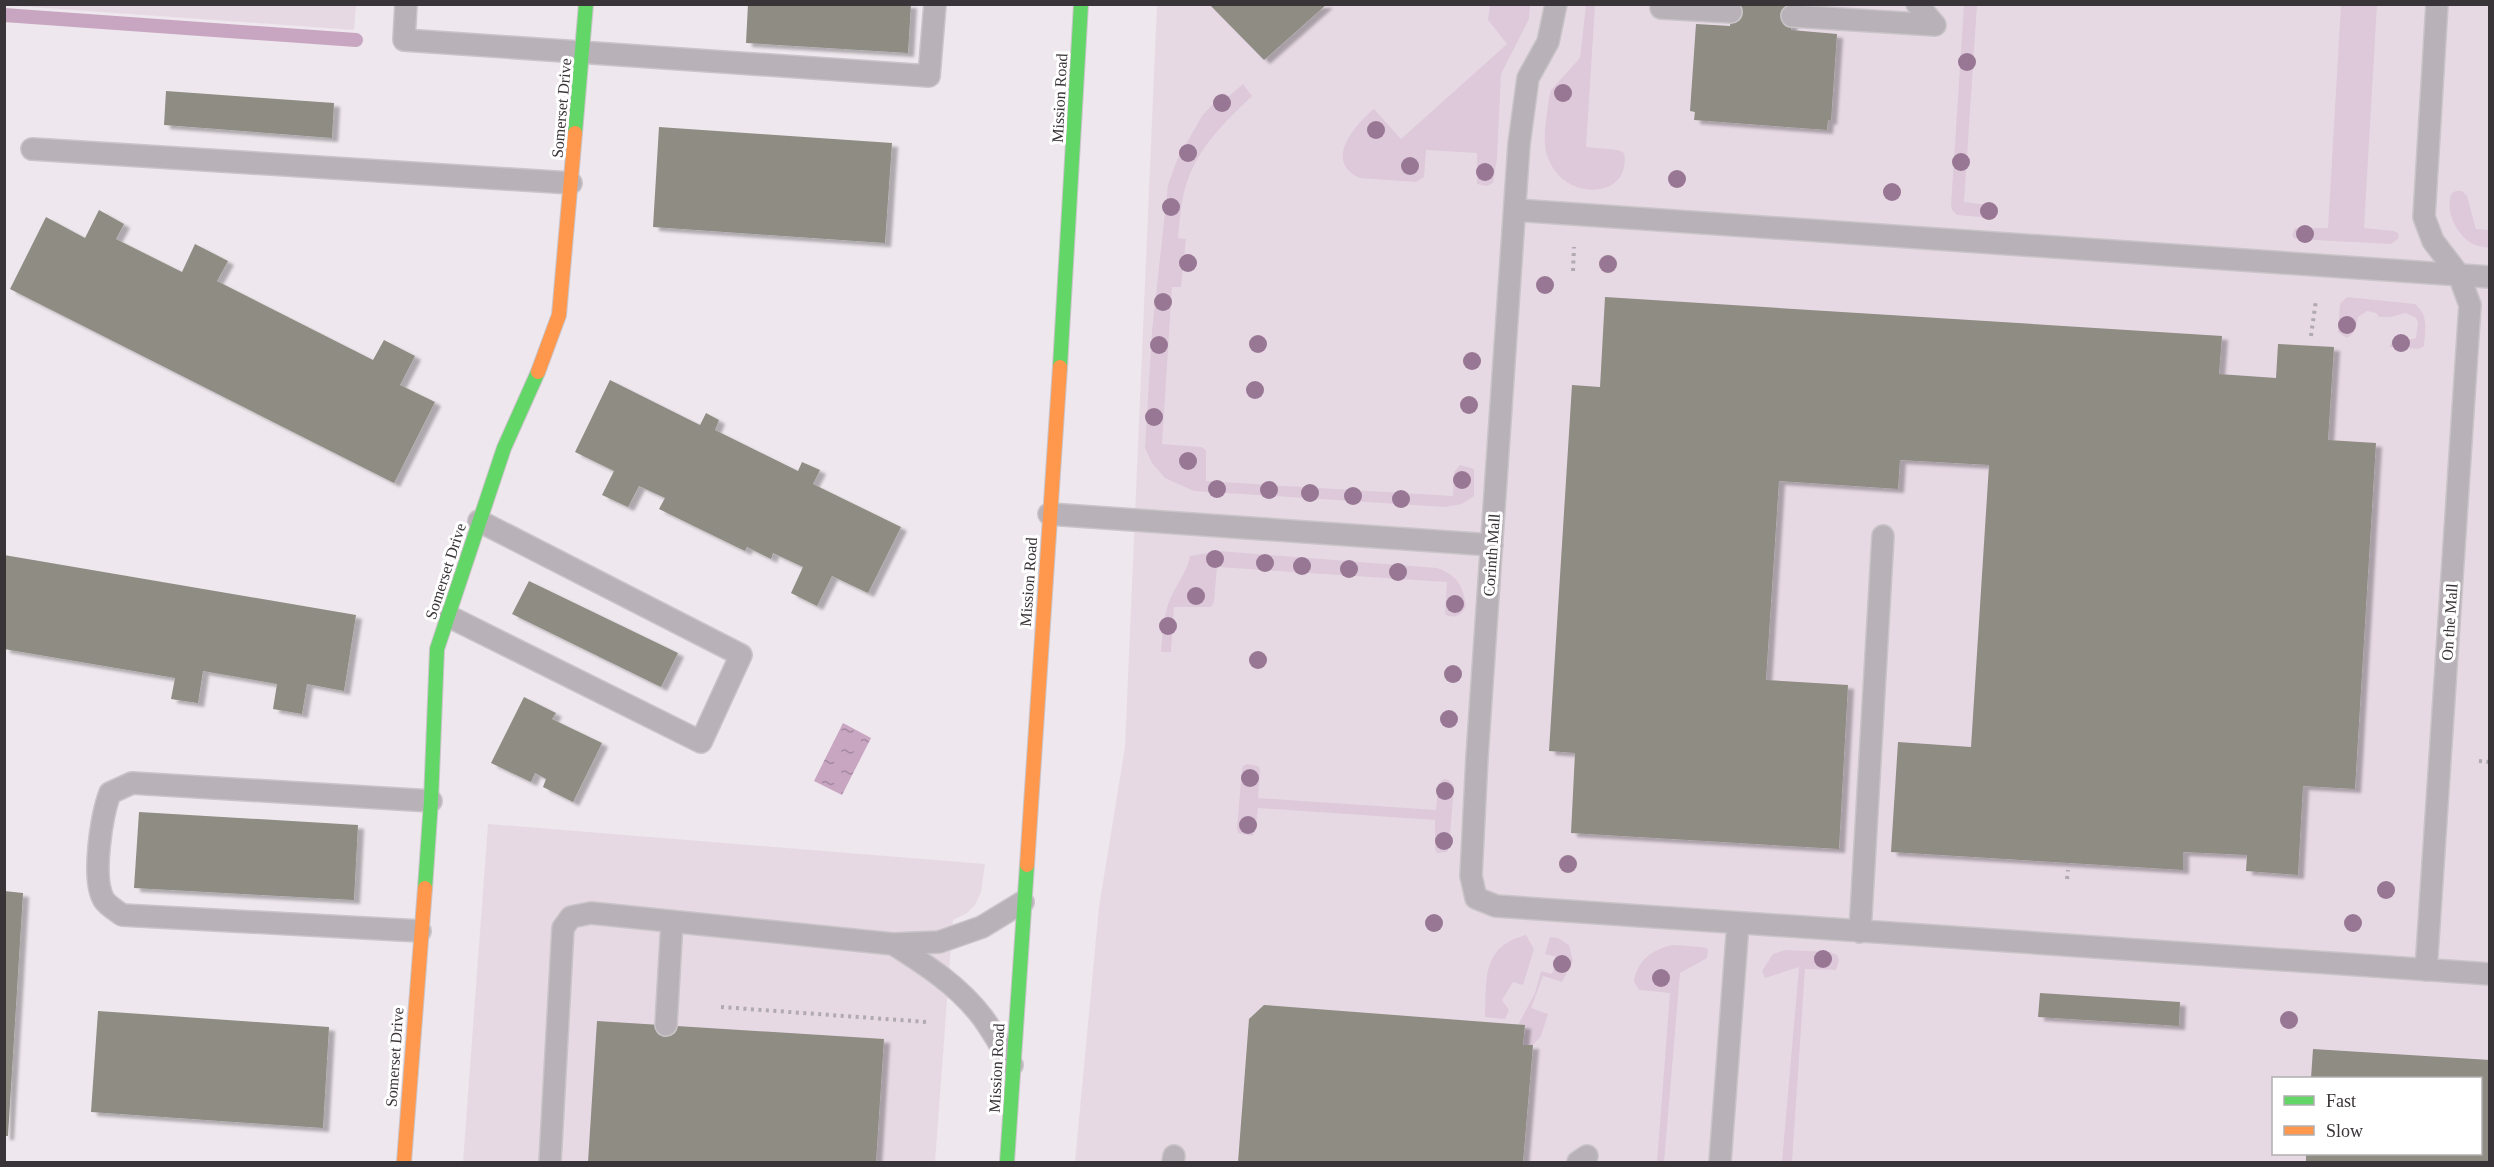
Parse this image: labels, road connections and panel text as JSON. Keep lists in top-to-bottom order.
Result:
{
  "streets": {
    "street": ["Mission Road", "Somerset Drive"],
    "lane": ["Corinth Mall", "On the Mall"]
  },
  "legend": ["Fast", "Slow"]
}
